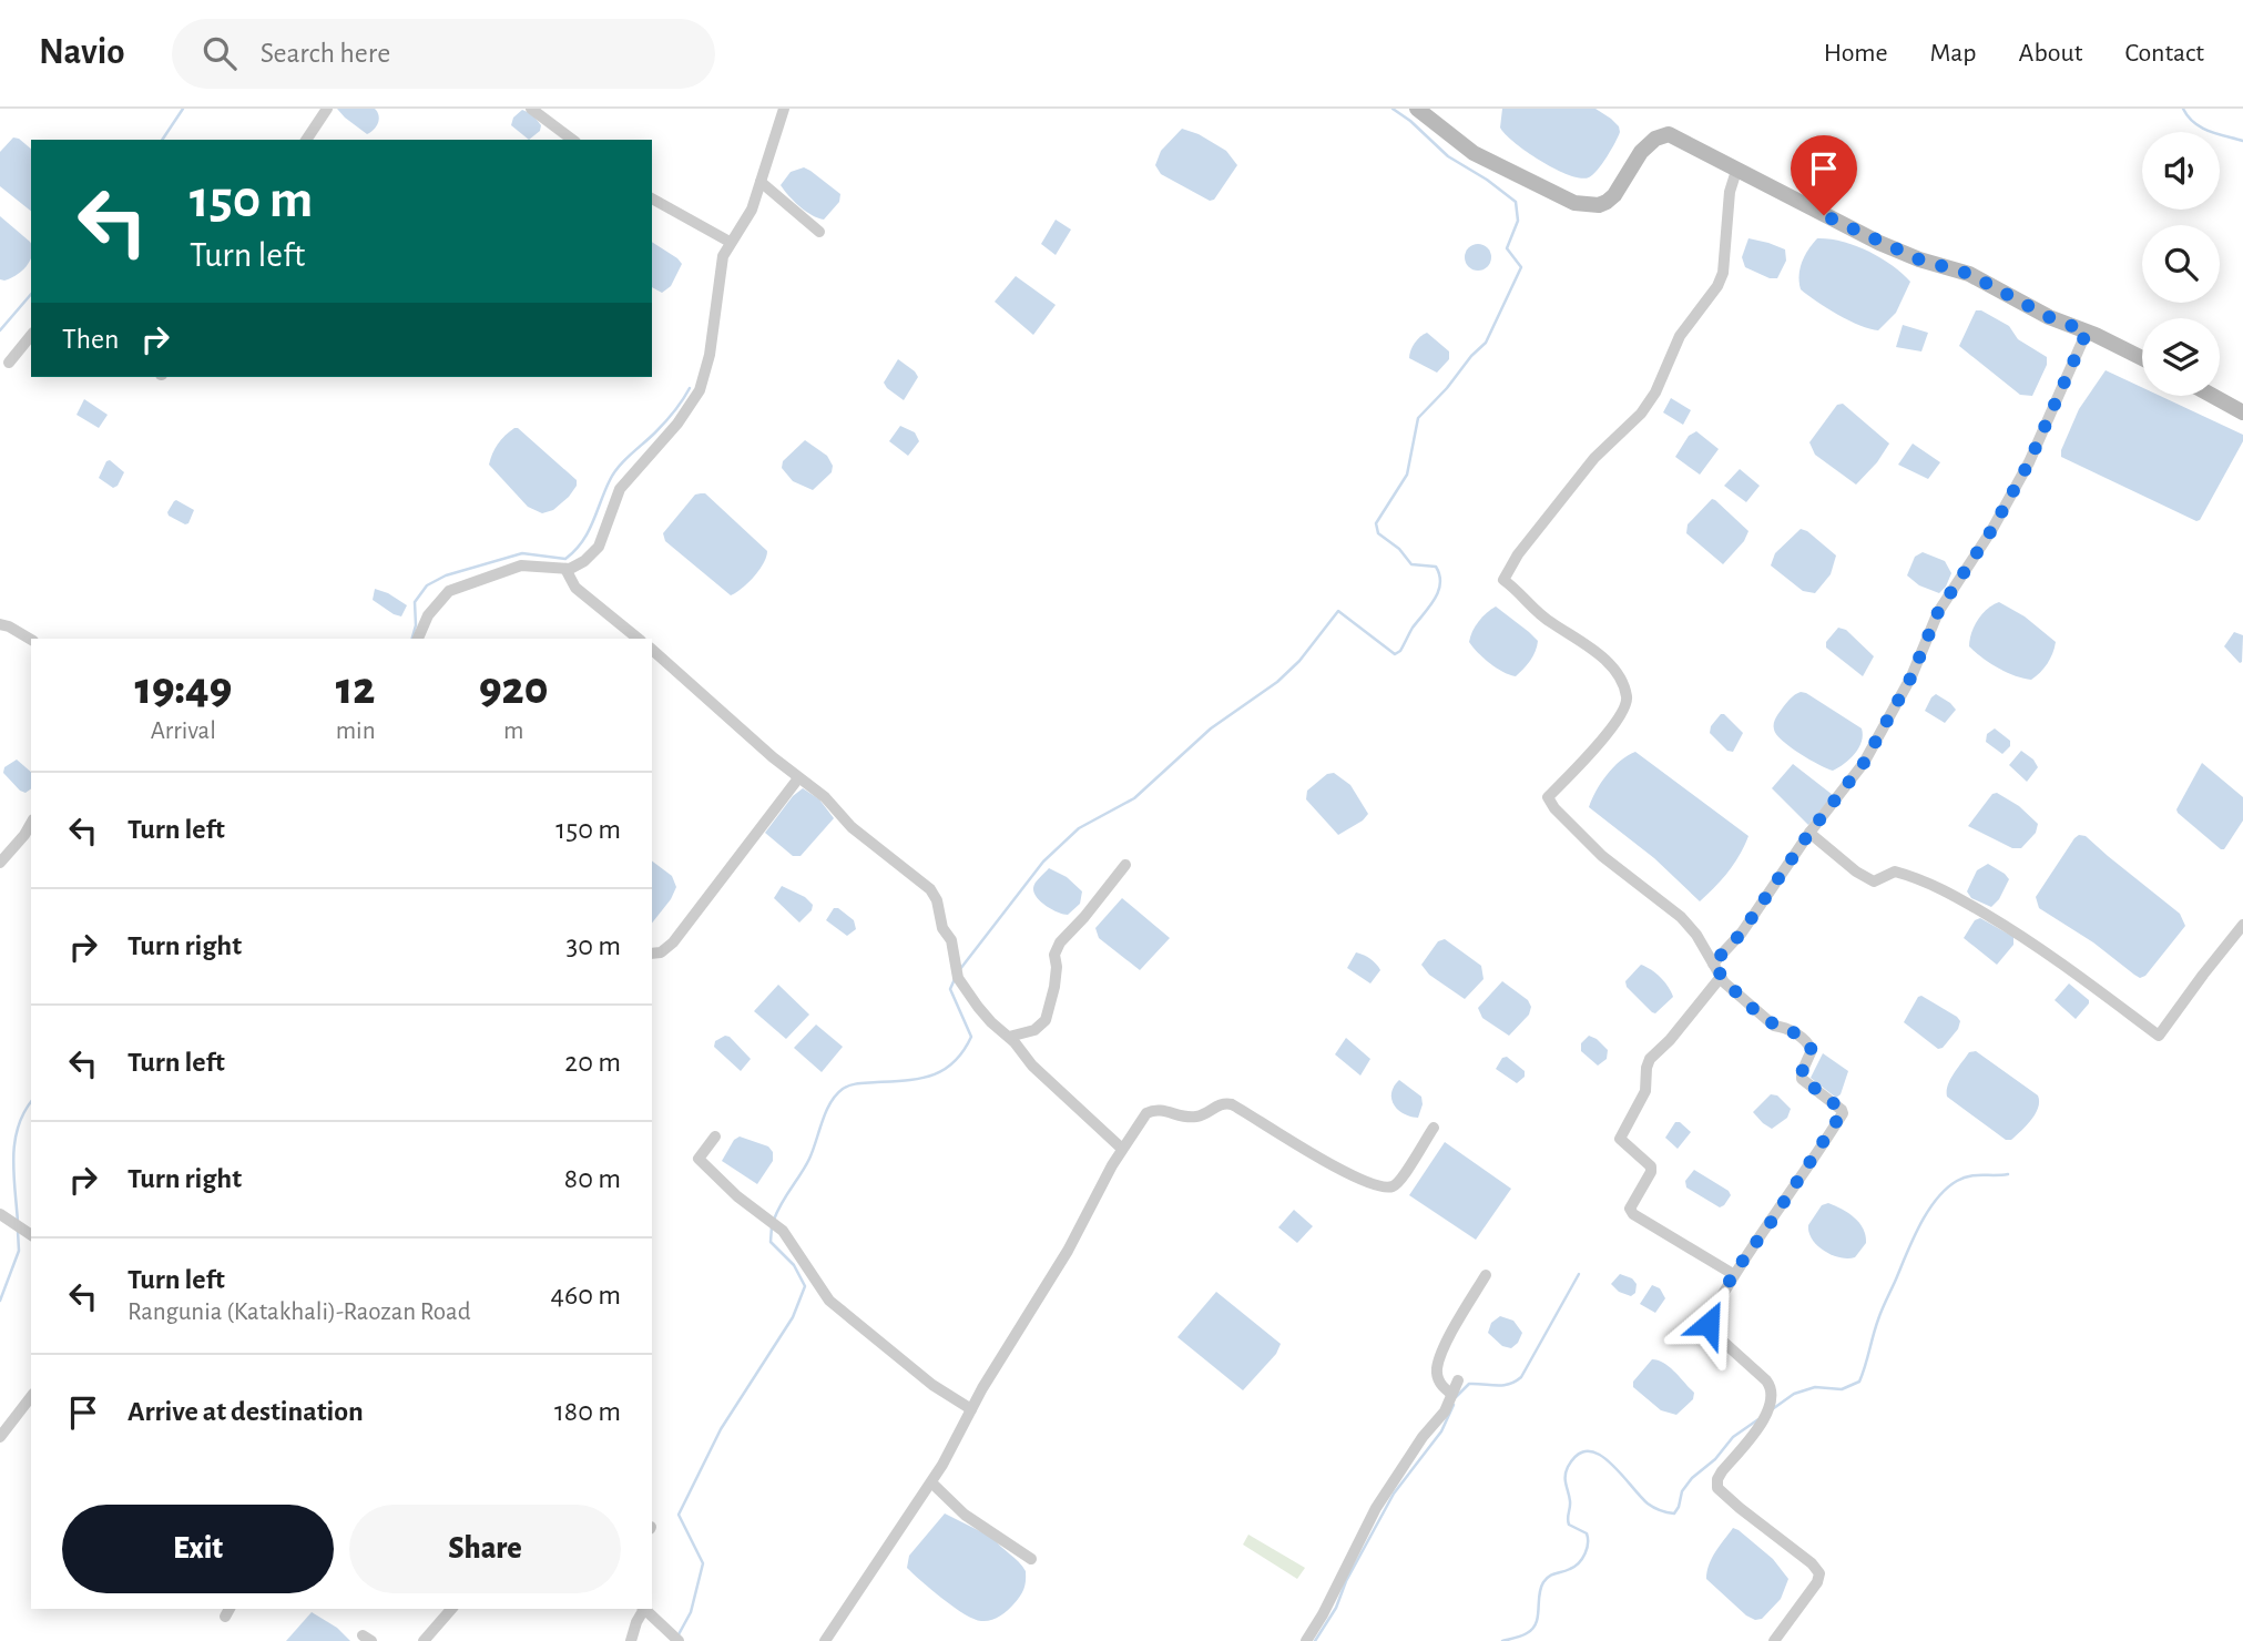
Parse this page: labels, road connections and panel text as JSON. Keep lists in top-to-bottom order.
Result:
{
  "page": {
    "header": "Navio",
    "search": "Search here",
    "nav": [
      "Home",
      "Map",
      "About",
      "Contact"
    ],
    "turn": ["150 m", "Turn left"],
    "then": "Then",
    "eta": [
      "19:49",
      "Arrival",
      "12",
      "min",
      "920",
      "m"
    ],
    "list": [
      {
        "name": "Turn left",
        "value": "150 m"
      },
      {
        "name": "Turn right",
        "value": "30 m"
      },
      {
        "name": "Turn left",
        "value": "20 m"
      },
      {
        "name": "Turn right",
        "value": "80 m"
      },
      {
        "name": "Turn left",
        "note": "Rangunia (Katakhali)-Raozan Road",
        "value": "460 m"
      },
      {
        "name": "Arrive at destination",
        "value": "180 m"
      }
    ],
    "buttons": ["Exit", "Share"]
  }
}
